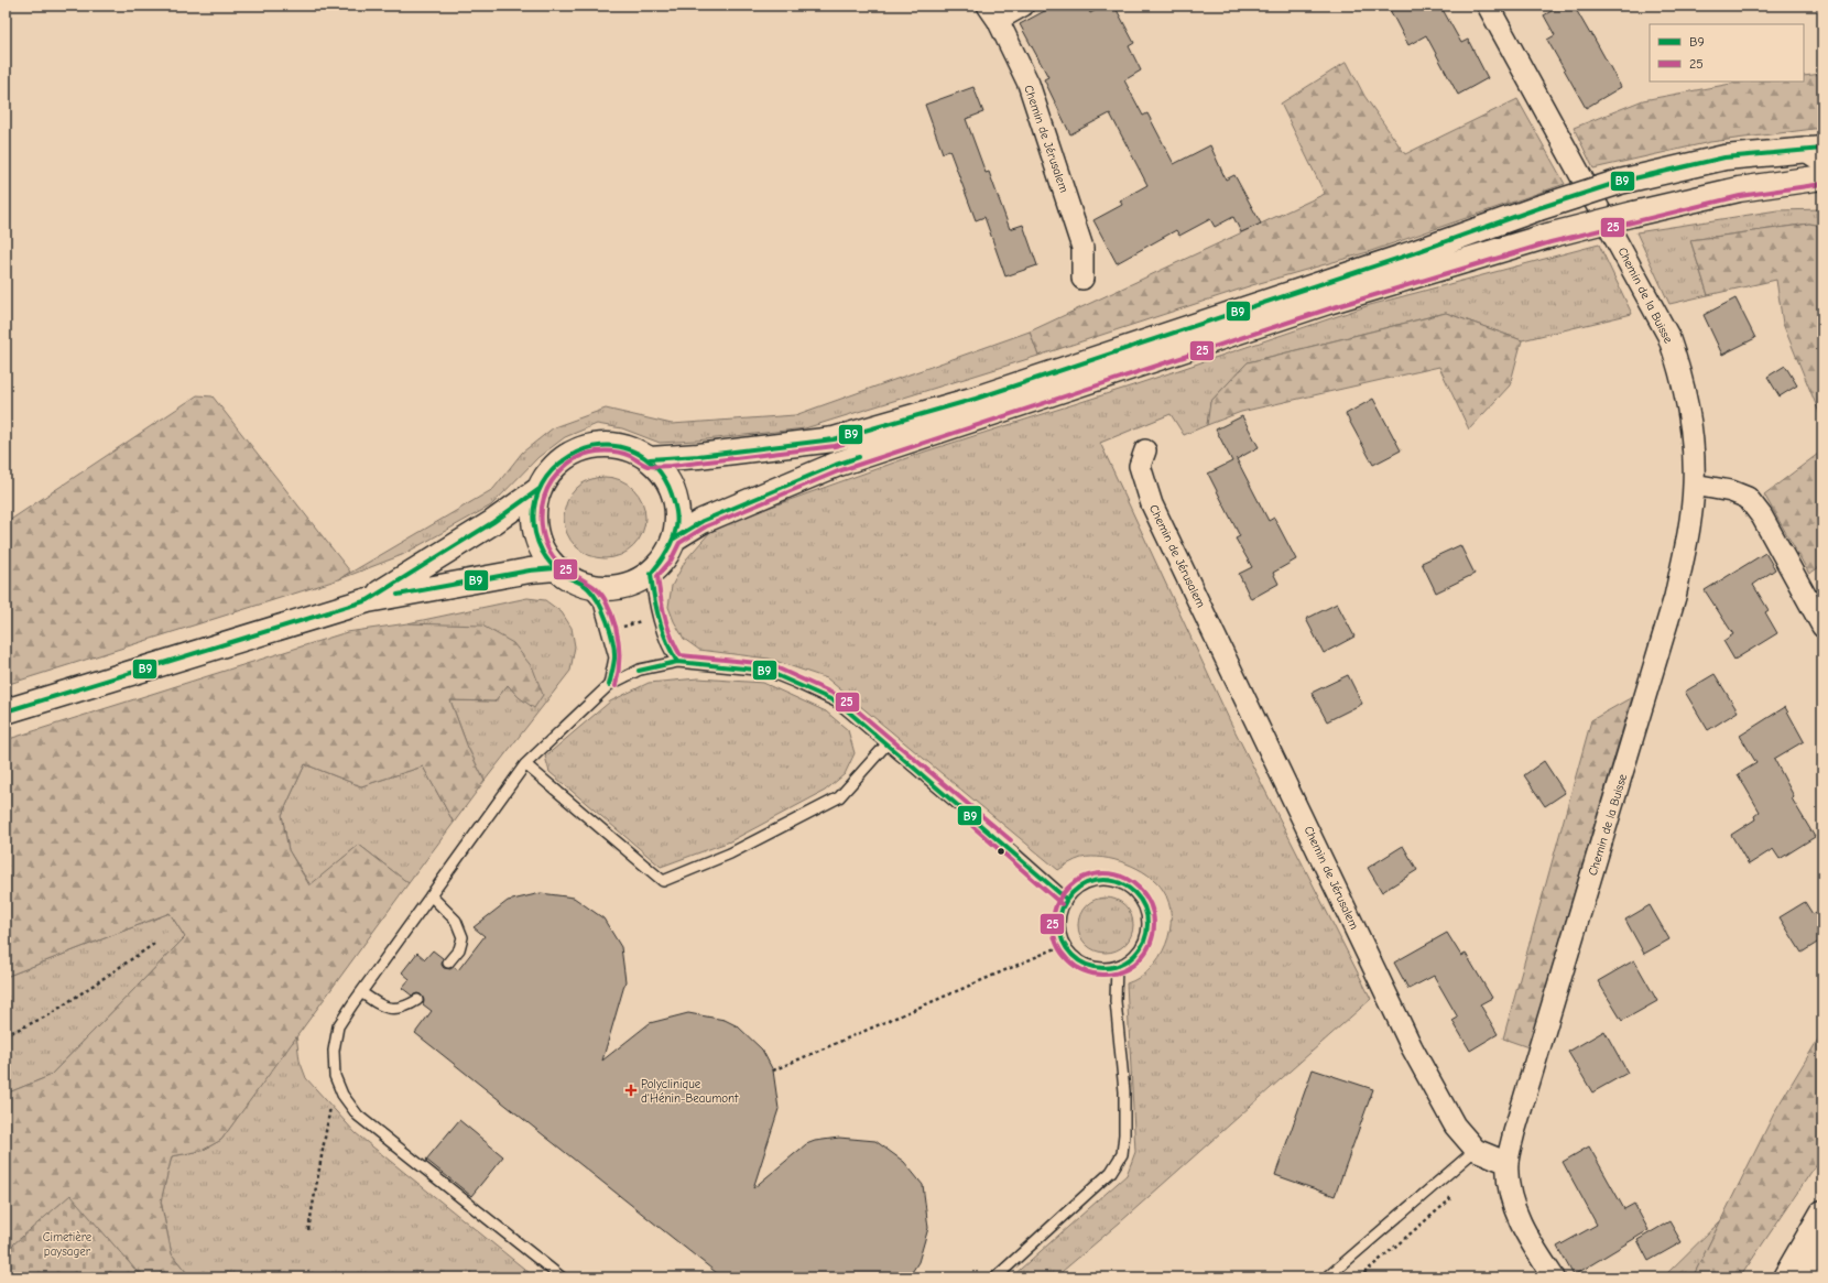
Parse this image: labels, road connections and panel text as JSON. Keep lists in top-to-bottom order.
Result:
{
  "streets": {
    "street": ["Chemin de Jérusalem", "Chemin de la Buisse"]
  },
  "crossings": [
    ["Chemin de Jérusalem", "Chemin de la Buisse"]
  ],
  "parks": ["Cimetière paysager"],
  "places": {
    "health": ["Polyclinique d'Hénin-Beaumont"]
  },
  "lines": ["transit line B9", "transit line 25"],
  "legend": ["B9", "25"]
}
